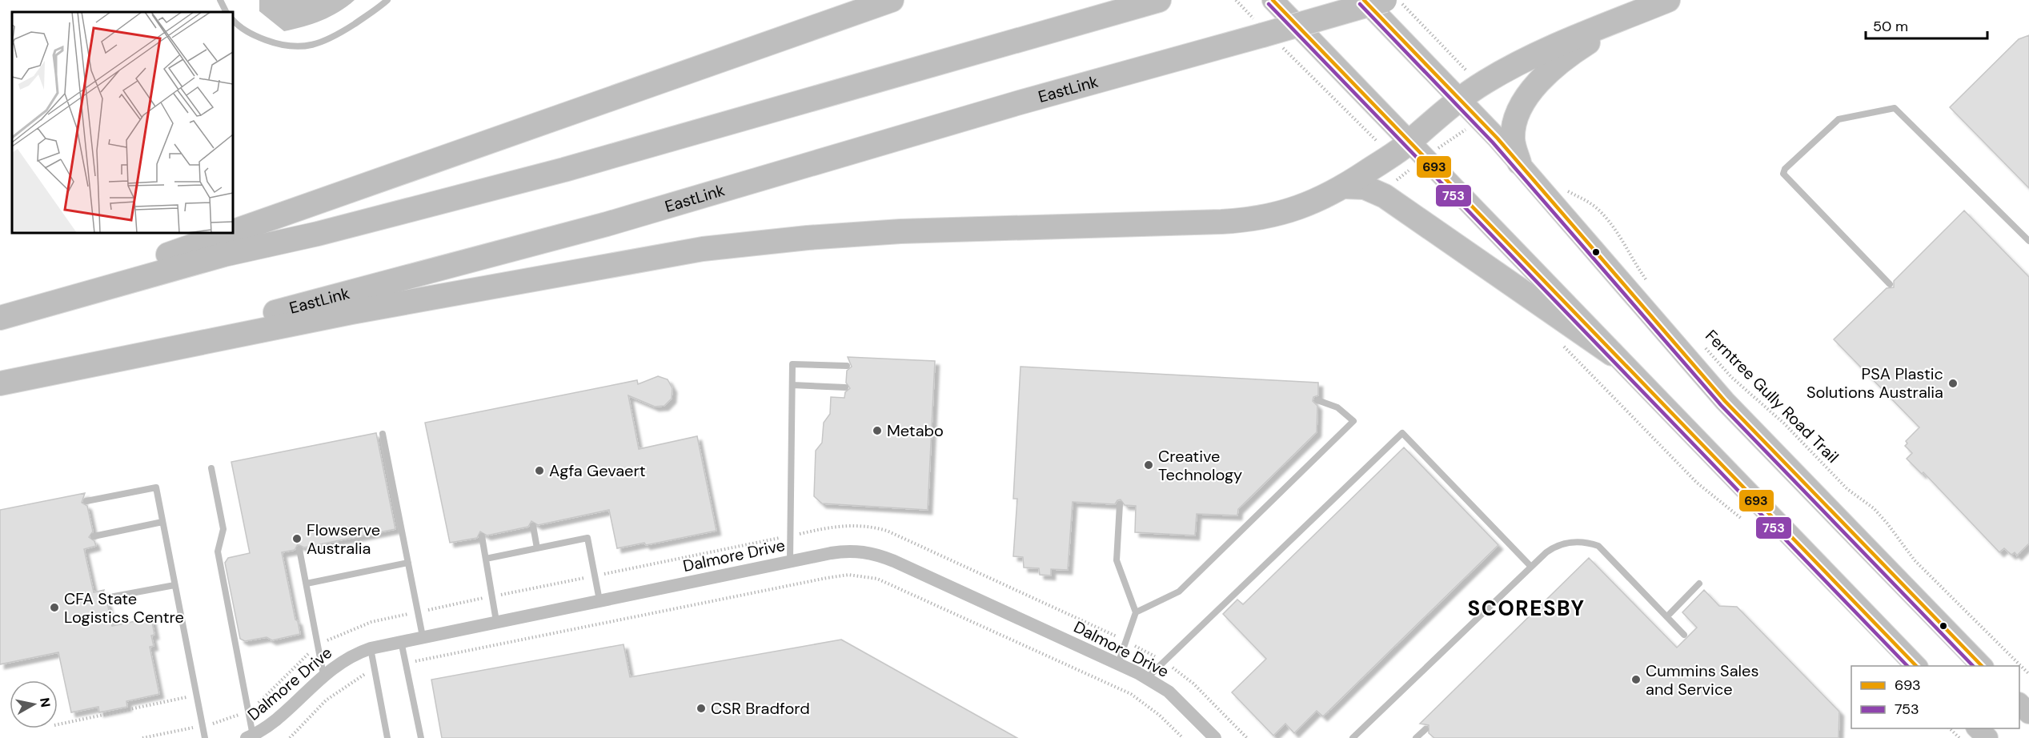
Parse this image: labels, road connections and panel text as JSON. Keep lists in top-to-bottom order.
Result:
{
  "streets": {
    "highway": ["EastLink"],
    "street": ["Dalmore Drive"],
    "path": ["Ferntree Gully Road Trail"]
  },
  "districts": ["SCORESBY"],
  "places": [
    "PSA Plastic Solutions Australia",
    "Metabo",
    "Creative Technology",
    "Agfa Gevaert",
    "Flowserve Australia",
    "CFA State Logistics Centre",
    "Cummins Sales and Service",
    "CSR Bradford"
  ],
  "lines": ["transit line 693", "transit line 753"],
  "legend": ["693", "753"],
  "scale_bar": "50 m",
  "north": "right"
}
